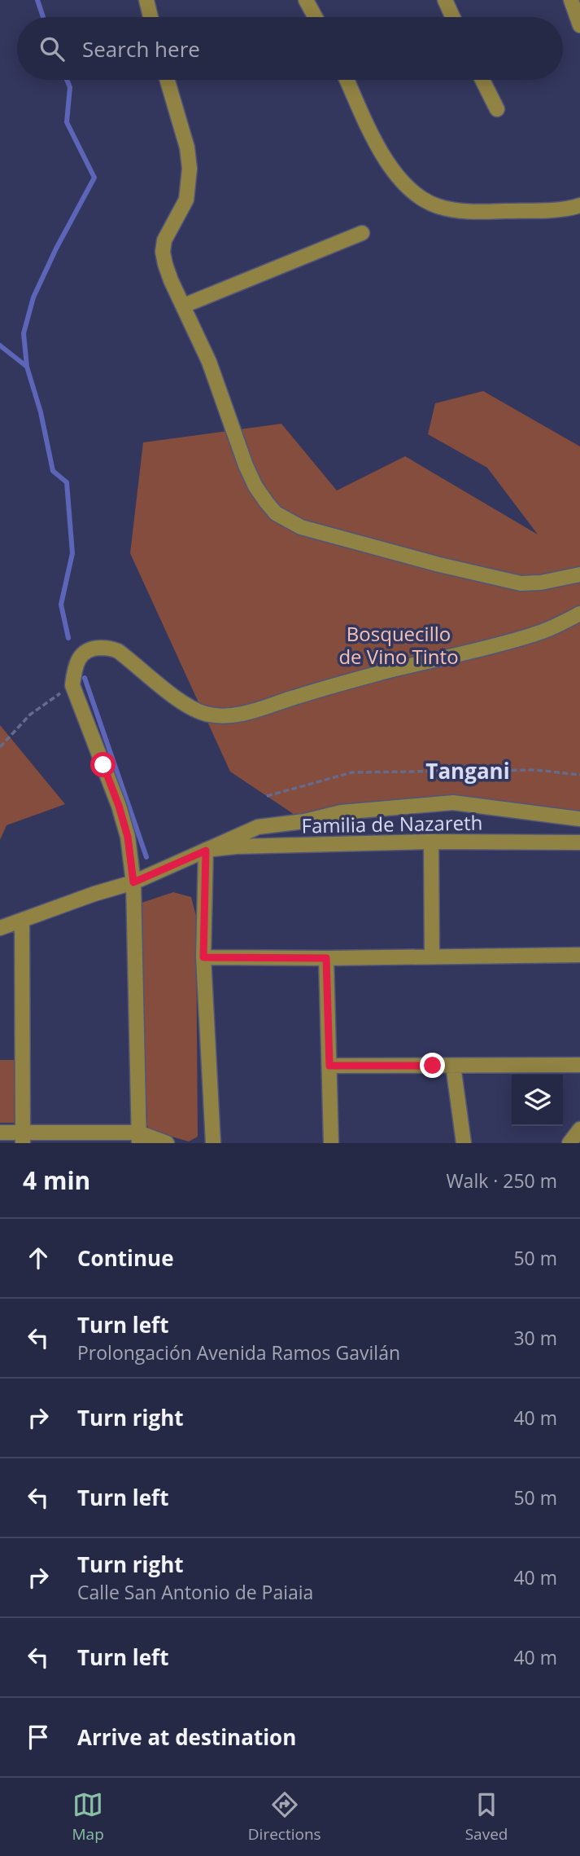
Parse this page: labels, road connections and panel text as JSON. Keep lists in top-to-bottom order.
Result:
{
  "streets": {
    "street": ["Familia de Nazareth"]
  },
  "districts": ["Tangani"],
  "parks": ["Bosquecillo de Vino Tinto"],
  "page": {
    "search": "Search here",
    "heading": ["4 min", "Walk · 250 m"],
    "list": [
      ["Continue", "50 m"],
      ["Turn left", "Prolongación Avenida Ramos Gavilán", "30 m"],
      ["Turn right", "40 m"],
      ["Turn left", "50 m"],
      ["Turn right", "Calle San Antonio de Paiaia", "40 m"],
      ["Turn left", "40 m"],
      "Arrive at destination"
    ],
    "nav": ["Map", "Directions", "Saved"]
  }
}
